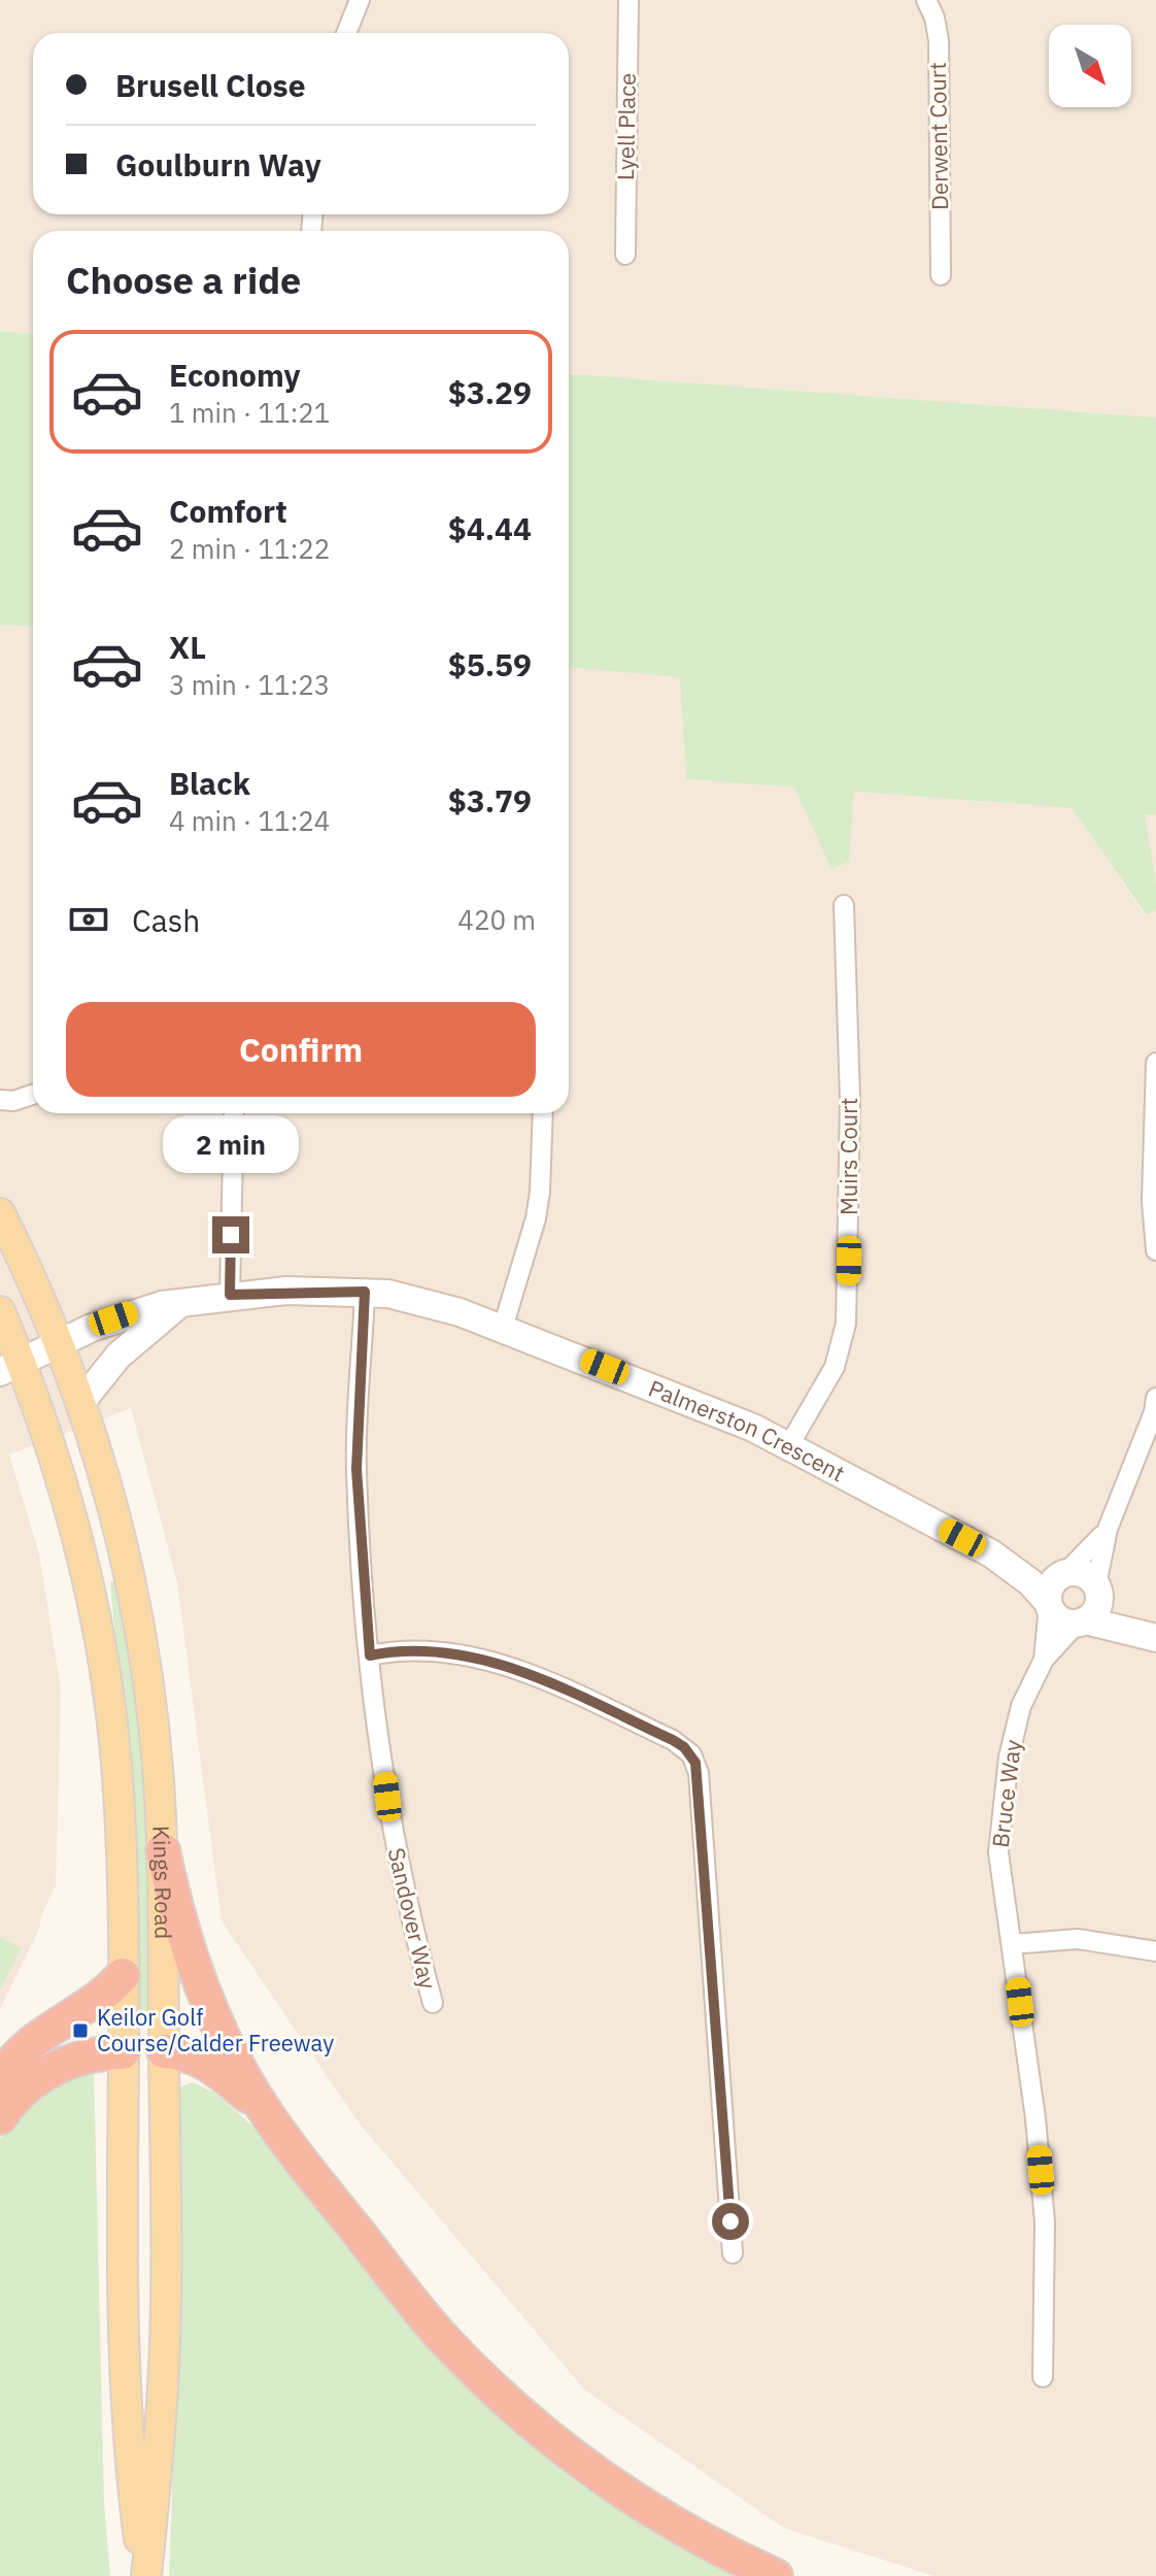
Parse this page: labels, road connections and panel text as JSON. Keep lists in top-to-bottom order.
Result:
{
  "streets": {
    "main road": ["Kings Road"],
    "street": [
      "Lyell Place",
      "Derwent Court",
      "Muirs Court",
      "Palmerston Crescent",
      "Bruce Way",
      "Sandover Way"
    ]
  },
  "crossings": [
    ["Muirs Court", "Palmerston Crescent"],
    ["Palmerston Crescent", "Bruce Way"],
    ["Palmerston Crescent", "Kings Road"],
    ["Palmerston Crescent", "Sandover Way"]
  ],
  "places": {
    "transit": ["Keilor Golf Course/Calder Freeway"]
  },
  "north": "bottom right",
  "page": {
    "banner": ["Brusell Close", "Goulburn Way"],
    "heading": "Choose a ride",
    "list": [
      {
        "name": "Economy",
        "note": "1 min · 11:21",
        "value": "$3.29"
      },
      {
        "name": "Comfort",
        "note": "2 min · 11:22",
        "value": "$4.44"
      },
      {
        "name": "XL",
        "note": "3 min · 11:23",
        "value": "$5.59"
      },
      {
        "name": "Black",
        "note": "4 min · 11:24",
        "value": "$3.79"
      }
    ],
    "pay": ["Cash", "420 m"],
    "buttons": "Confirm",
    "bubble": "2 min"
  }
}
